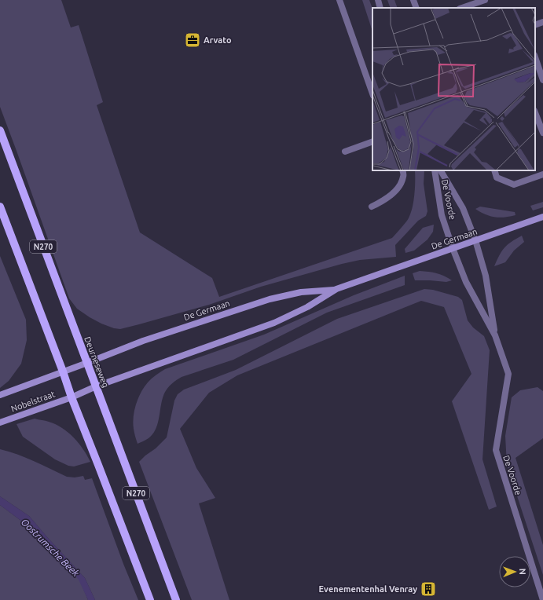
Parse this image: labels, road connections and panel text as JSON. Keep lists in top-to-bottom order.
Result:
{
  "streets": {
    "main road": [
      "De Germaan",
      "N270",
      "Deurneseweg",
      "Nobelstraat"
    ],
    "street": ["De Voorde"]
  },
  "crossings": [
    ["De Voorde", "De Germaan"],
    ["De Germaan", "N270"],
    ["De Germaan", "Deurneseweg"],
    ["De Germaan", "Nobelstraat"],
    ["N270", "Nobelstraat"],
    ["Deurneseweg", "Nobelstraat"]
  ],
  "water": ["Oostrumsche Beek"],
  "places": {
    "office": ["Arvato"],
    "building": ["Evenementenhal Venray"]
  },
  "north": "right"
}
